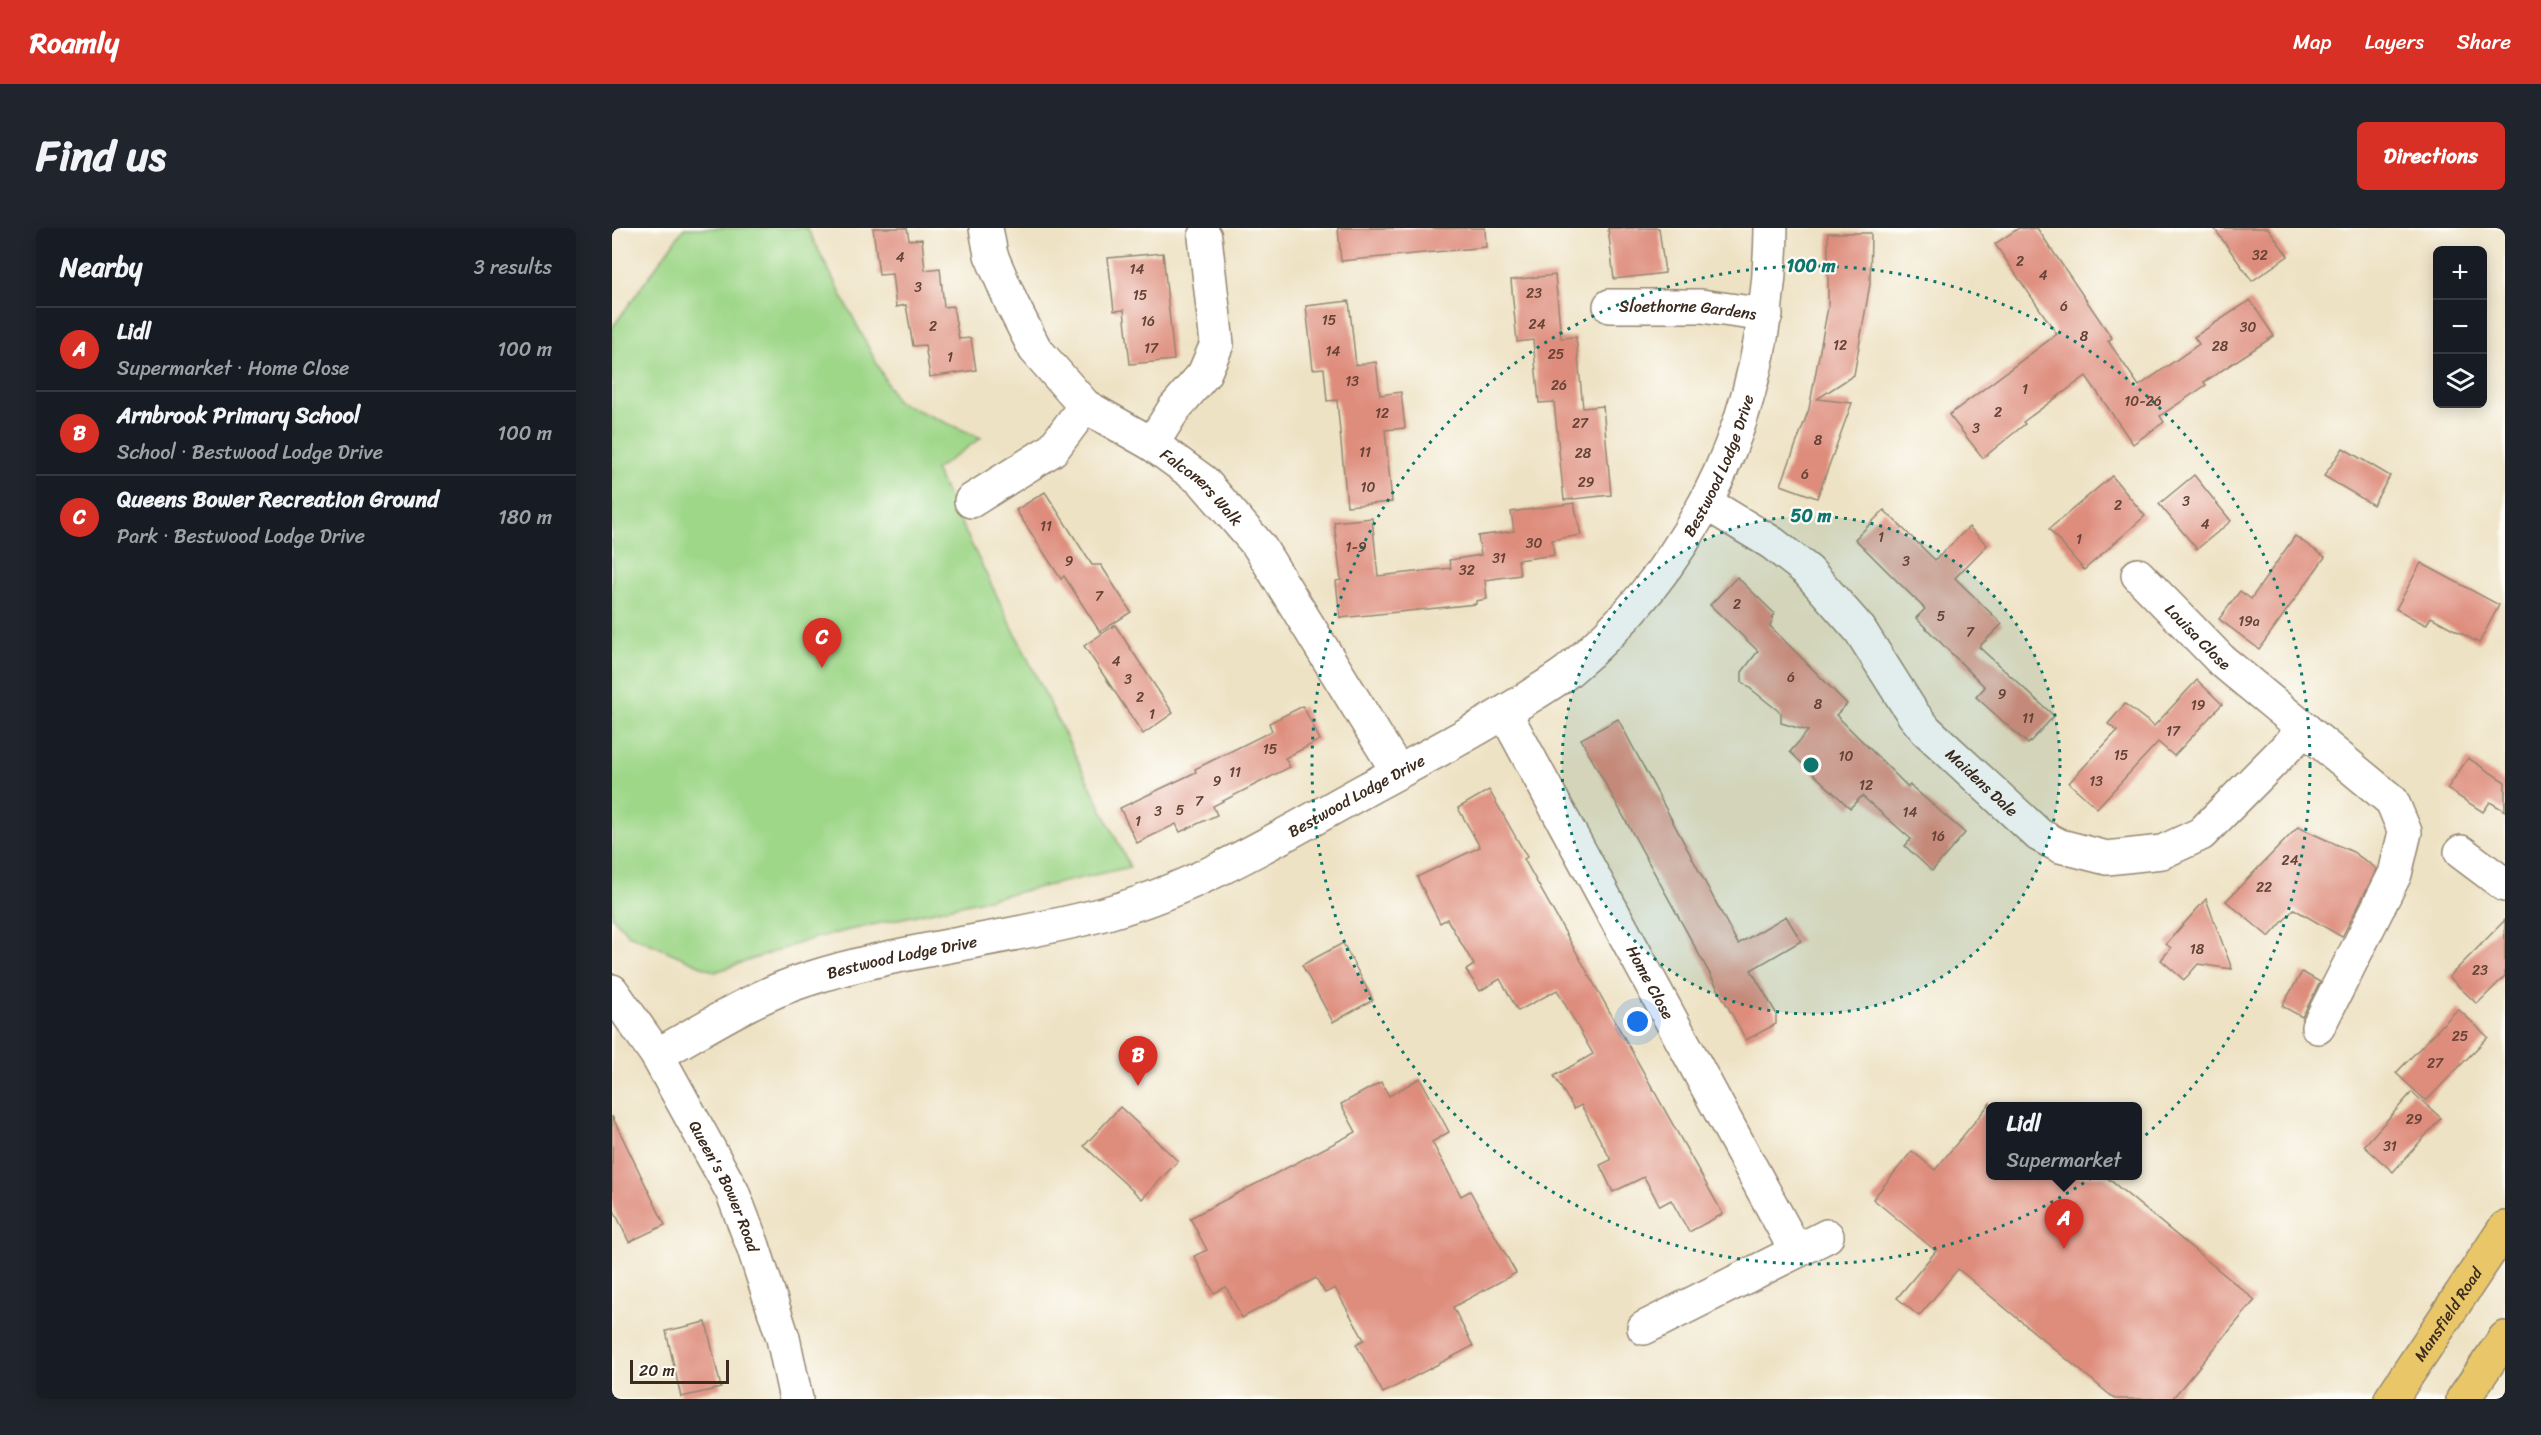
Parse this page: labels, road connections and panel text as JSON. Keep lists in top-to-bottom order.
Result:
{
  "streets": {
    "highway": ["Mansfield Road"],
    "street": [
      "Sloethorne Gardens",
      "Bestwood Lodge Drive",
      "Falconers Walk",
      "Louisa Close",
      "Maidens Dale",
      "Home Close",
      "Queen's Bower Road"
    ]
  },
  "crossings": [
    ["Sloethorne Gardens", "Bestwood Lodge Drive"],
    ["Bestwood Lodge Drive", "Falconers Walk"],
    ["Bestwood Lodge Drive", "Maidens Dale"],
    ["Bestwood Lodge Drive", "Home Close"],
    ["Bestwood Lodge Drive", "Queen's Bower Road"],
    ["Louisa Close", "Maidens Dale"]
  ],
  "house_numbers": [
    "32",
    "4",
    "2",
    "14",
    "4",
    "3",
    "23",
    "15",
    "6",
    "15",
    "16",
    "24",
    "2",
    "30",
    "8",
    "12",
    "28",
    "17",
    "14",
    "25",
    "1",
    "13",
    "26",
    "1",
    "10-26",
    "2",
    "12",
    "27",
    "3",
    "8",
    "11",
    "28",
    "6",
    "29",
    "10",
    "3",
    "2",
    "4",
    "11",
    "1",
    "1",
    "30",
    "1-9",
    "31",
    "9",
    "3",
    "32",
    "7",
    "2",
    "5",
    "19a",
    "7",
    "4",
    "6",
    "3",
    "9",
    "2",
    "8",
    "19",
    "1",
    "11",
    "17",
    "15",
    "15",
    "10",
    "11",
    "9",
    "13",
    "12",
    "7",
    "5",
    "3",
    "14",
    "1",
    "16",
    "24",
    "22",
    "18",
    "23",
    "25",
    "27",
    "29",
    "31"
  ],
  "scale_bar": "20 m",
  "page": {
    "header": "Roamly",
    "nav": ["Map", "Layers", "Share"],
    "title": "Find us",
    "buttons": "Directions",
    "heading": ["Nearby", "3 results"],
    "map_buttons": ["+", "−"],
    "list": [
      {
        "mark": "A",
        "name": "Lidl",
        "note": "Supermarket · Home Close",
        "value": "100 m"
      },
      {
        "mark": "B",
        "name": "Arnbrook Primary School",
        "note": "School · Bestwood Lodge Drive",
        "value": "100 m"
      },
      {
        "mark": "C",
        "name": "Queens Bower Recreation Ground",
        "note": "Park · Bestwood Lodge Drive",
        "value": "180 m"
      }
    ],
    "pins": ["C", "B", "A"],
    "popup": ["Lidl", "Supermarket"],
    "scale": "20 m"
  },
  "rings": ["100 m", "50 m"]
}
